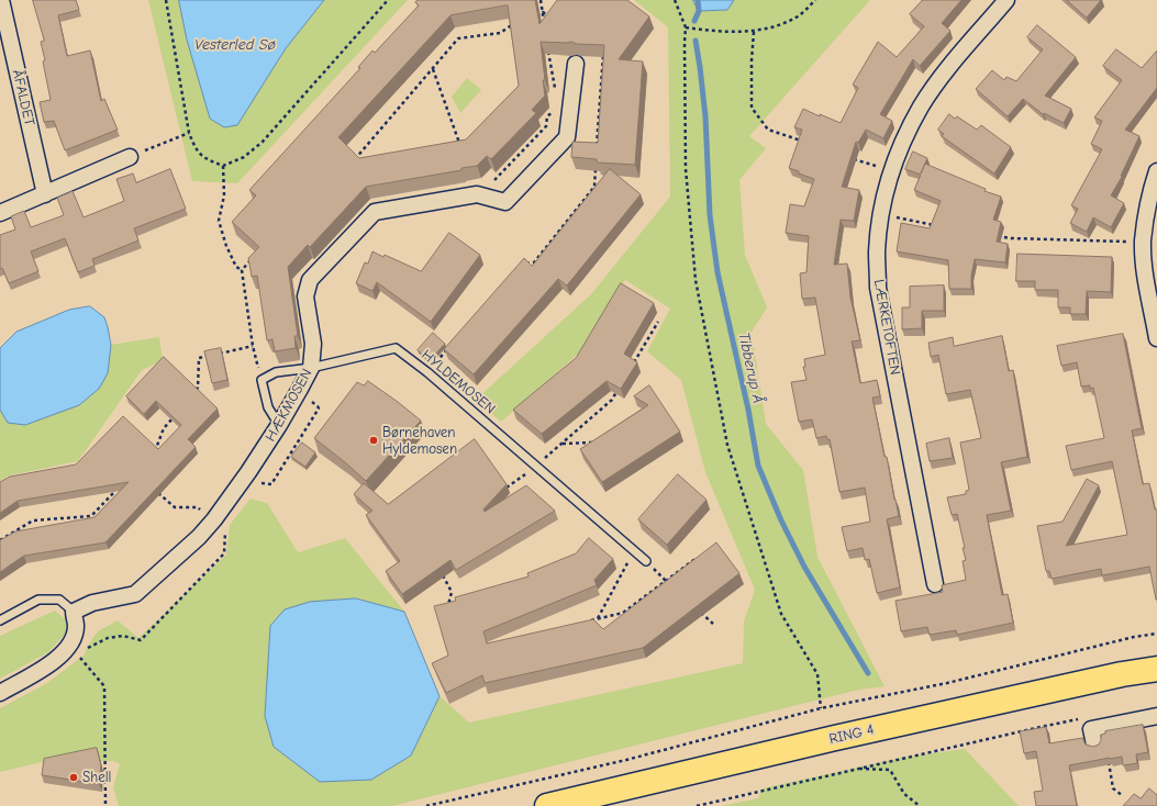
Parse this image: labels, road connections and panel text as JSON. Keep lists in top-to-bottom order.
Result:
{
  "streets": {
    "main road": ["RING 4"],
    "street": ["ÅFALDET", "LÆRKETOFTEN", "HÆKMOSEN"],
    "lane": ["HYLDEMOSEN"]
  },
  "crossings": [
    ["HYLDEMOSEN", "HÆKMOSEN"]
  ],
  "water": ["Vesterled Sø", "Tibberup Å"],
  "places": ["Børnehaven Hyldemosen", "Shell"]
}
